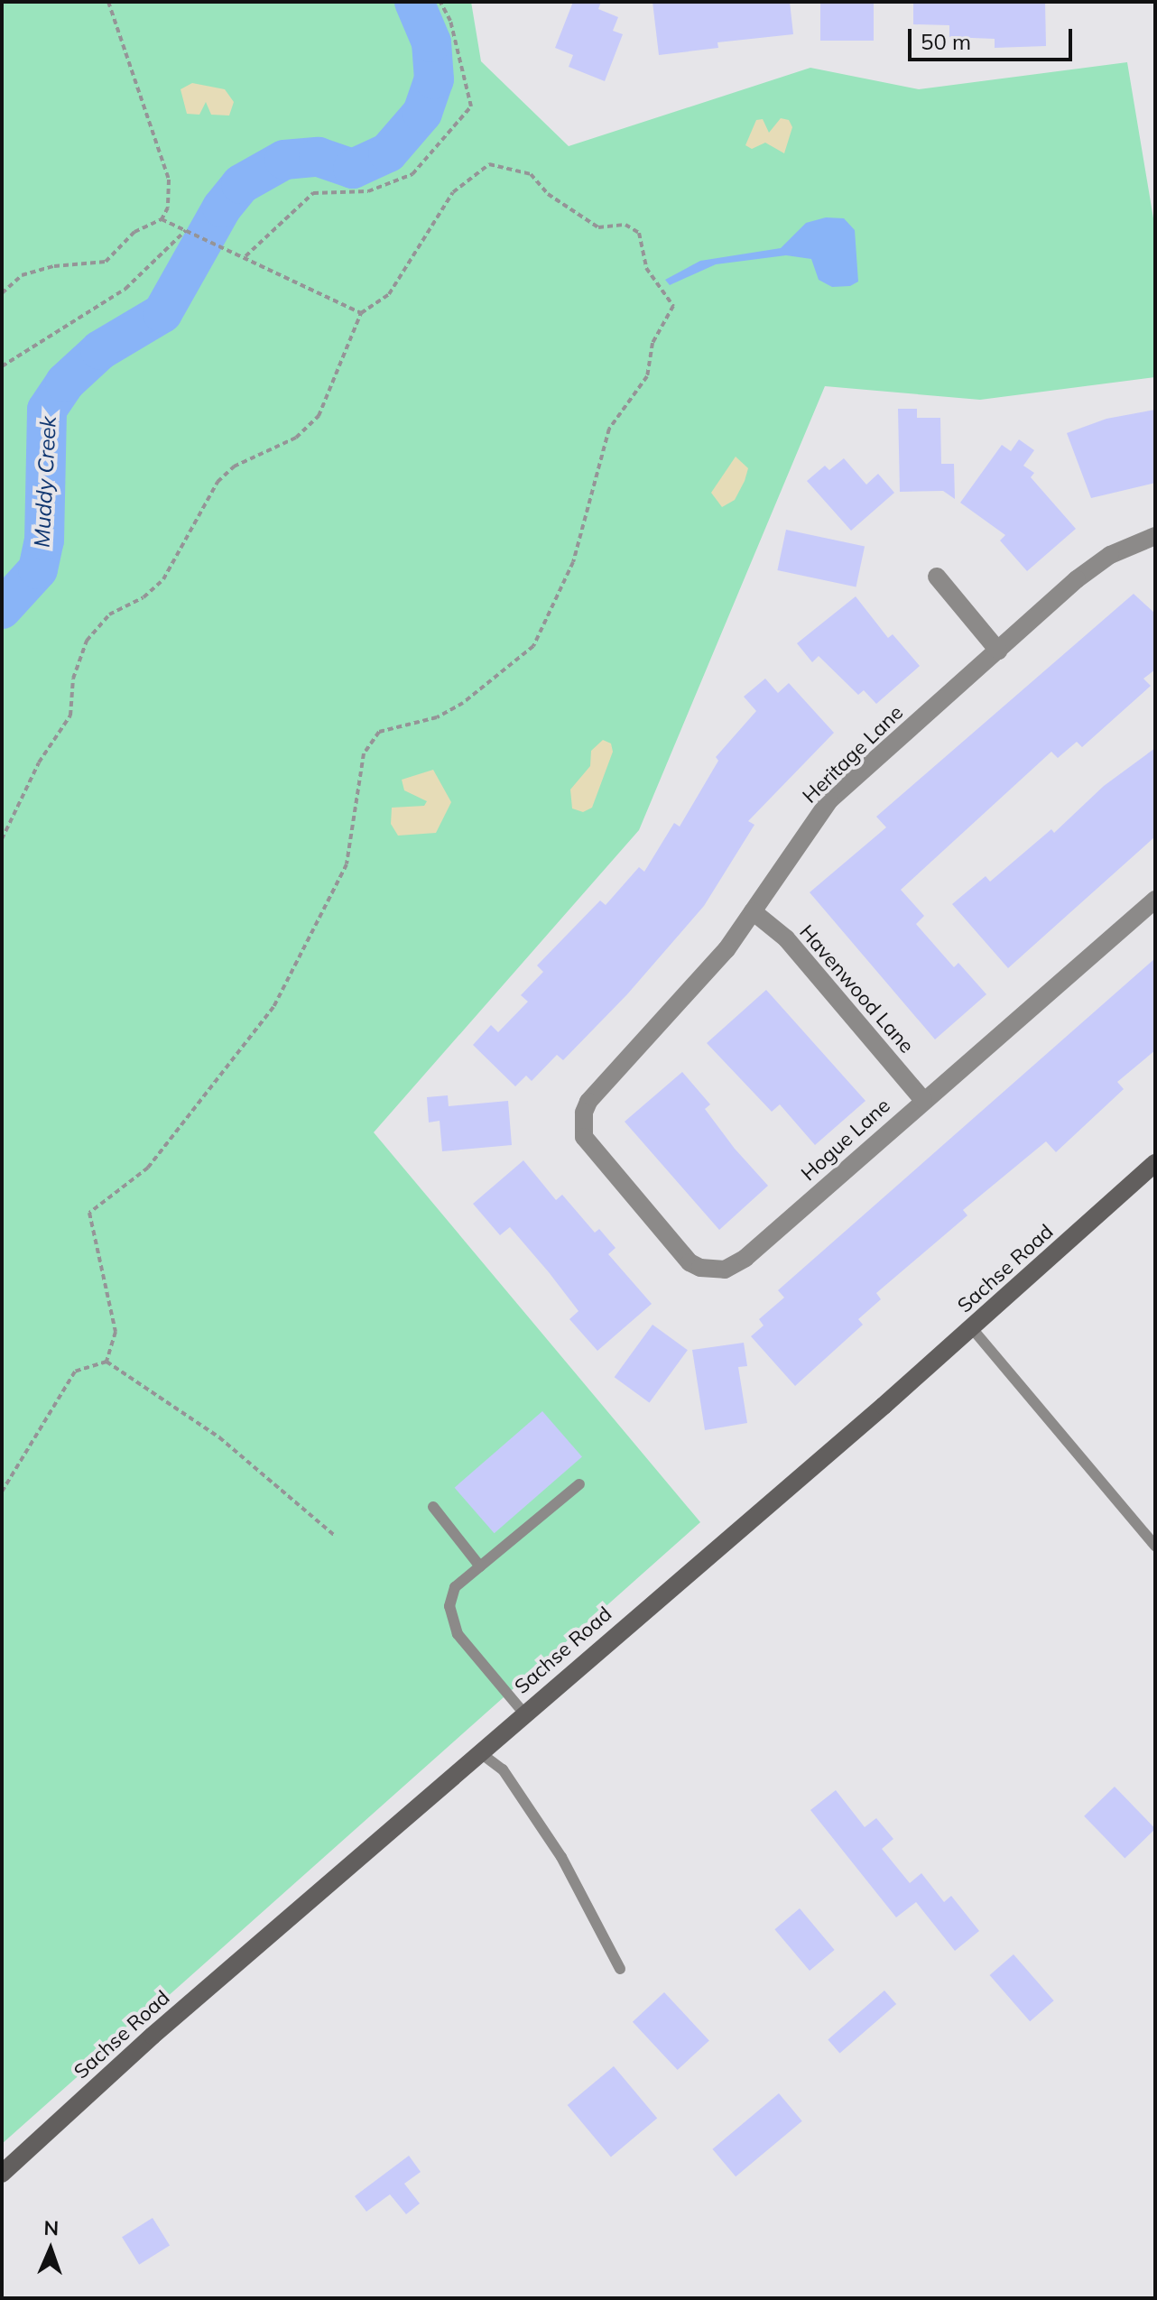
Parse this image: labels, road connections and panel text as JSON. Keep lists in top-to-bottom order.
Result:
{
  "streets": {
    "main road": ["Sachse Road"],
    "street": ["Heritage Lane", "Havenwood Lane", "Hogue Lane"]
  },
  "crossings": [
    ["Heritage Lane", "Havenwood Lane"],
    ["Heritage Lane", "Hogue Lane"],
    ["Havenwood Lane", "Hogue Lane"]
  ],
  "water": ["Muddy Creek"],
  "scale_bar": "50 m",
  "north": "top"
}
